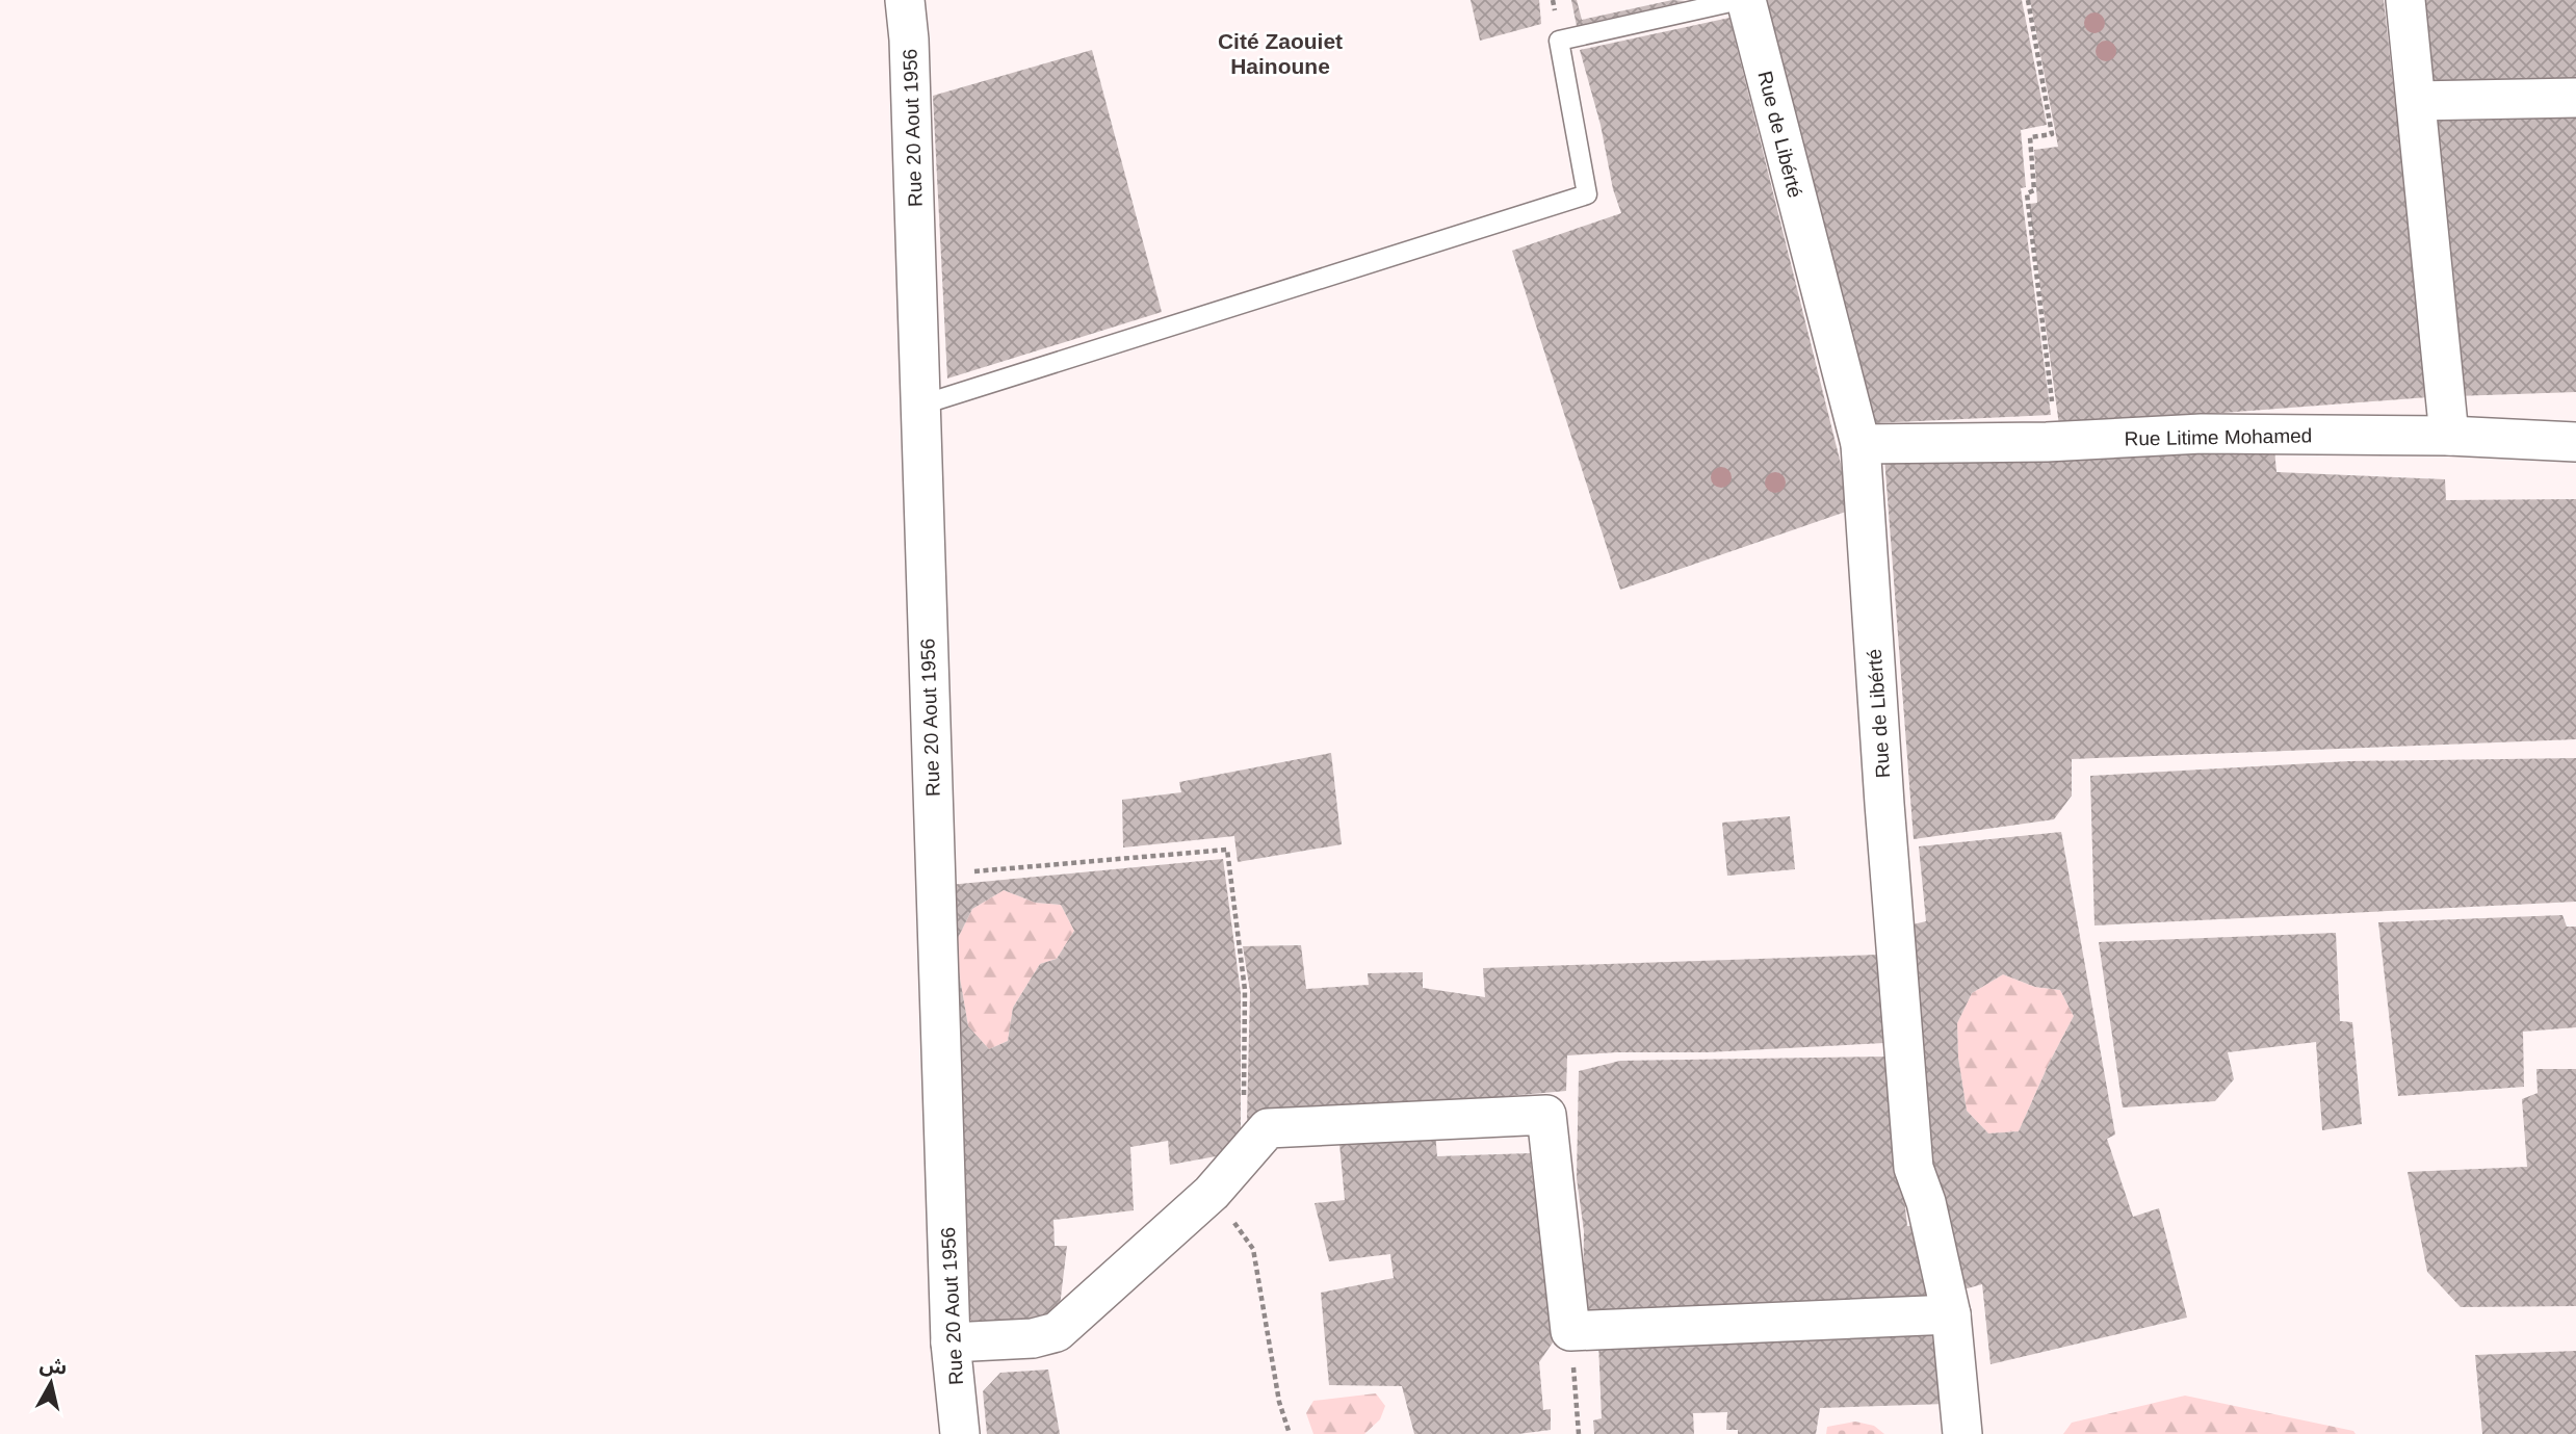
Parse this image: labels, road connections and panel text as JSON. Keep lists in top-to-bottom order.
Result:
{
  "streets": {
    "street": ["Rue 20 Aout 1956", "Rue de Libérté", "Rue Litime Mohamed"]
  },
  "crossings": [
    ["Rue de Libérté", "Rue Litime Mohamed"]
  ],
  "districts": ["Cité Zaouiet Hainoune"],
  "north": "top"
}
